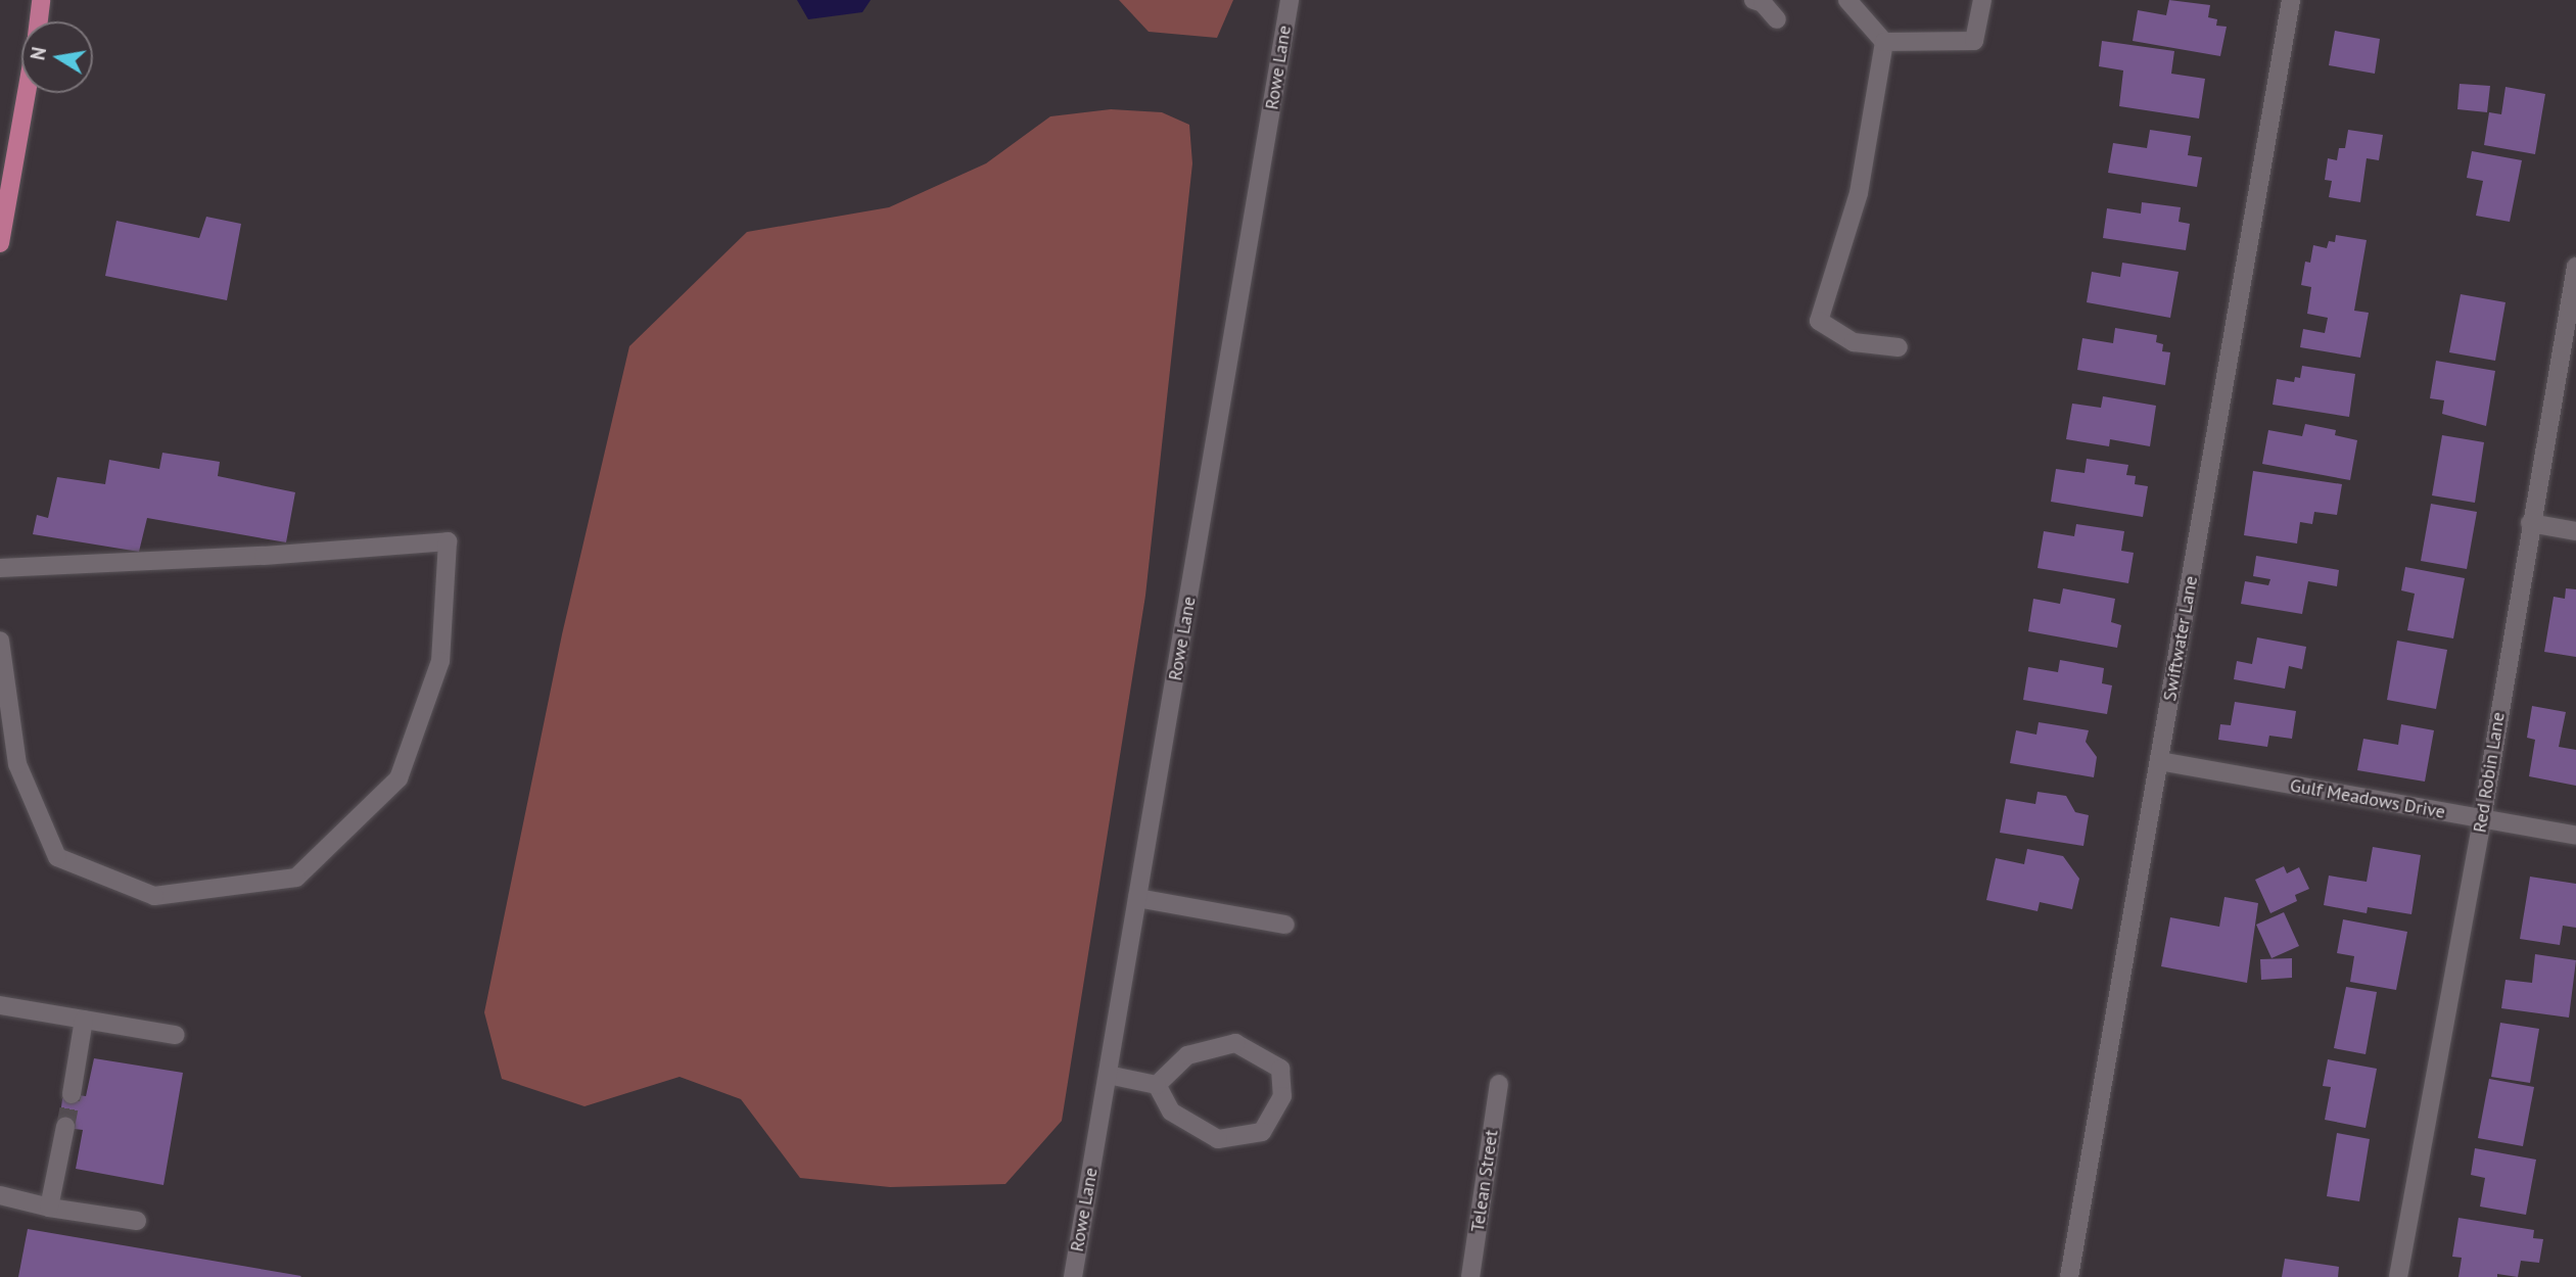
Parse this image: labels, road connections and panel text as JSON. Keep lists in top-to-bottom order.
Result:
{
  "streets": {
    "street": [
      "Rowe Lane",
      "Swiftwater Lane",
      "Red Robin Lane",
      "Gulf Meadows Drive",
      "Telean Street"
    ]
  },
  "crossings": [
    ["Swiftwater Lane", "Gulf Meadows Drive"],
    ["Red Robin Lane", "Gulf Meadows Drive"]
  ],
  "north": "left"
}
